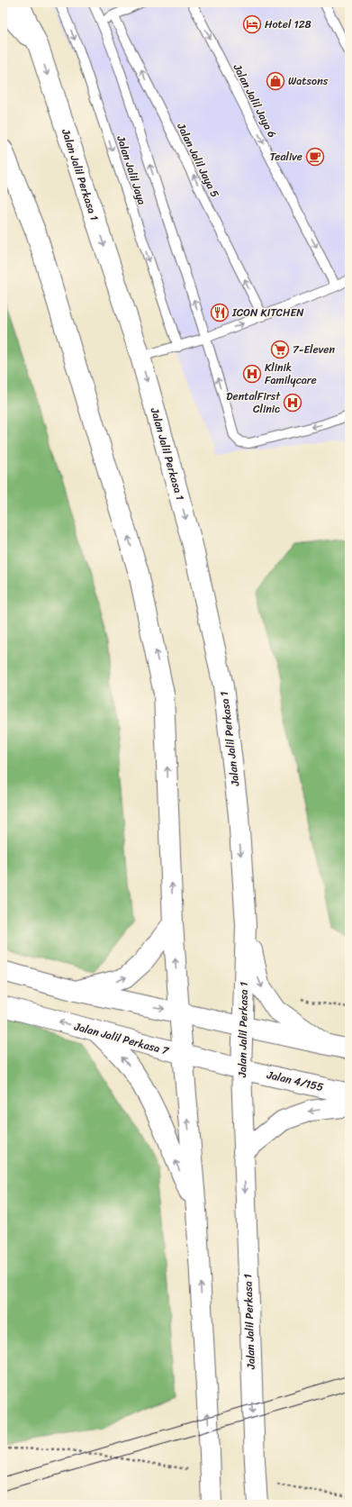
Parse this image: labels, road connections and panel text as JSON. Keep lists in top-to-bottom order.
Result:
{
  "streets": {
    "main road": ["Jalan Jalil Perkasa 1", "Jalan Jalil Perkasa 7", "Jalan 4/155"],
    "lane": ["Jalan Jalil Jaya 6", "Jalan Jalil Jaya 5", "Jalan Jalil Jaya"]
  },
  "crossings": [
    ["Jalan Jalil Perkasa 1", "Jalan Jalil Perkasa 7"],
    ["Jalan Jalil Perkasa 1", "Jalan 4/155"],
    ["Jalan Jalil Perkasa 7", "Jalan 4/155"]
  ],
  "one_way": ["Jalan Jalil Jaya 6"],
  "places": {
    "hotel": ["Hotel 128"],
    "shop": ["Watsons"],
    "cafe": ["Tealive"],
    "restaurant": ["ICON KITCHEN"],
    "supermarket": ["7-Eleven"],
    "hospital": ["Klinik Familycare", "DentalFirst Clinic"]
  }
}
